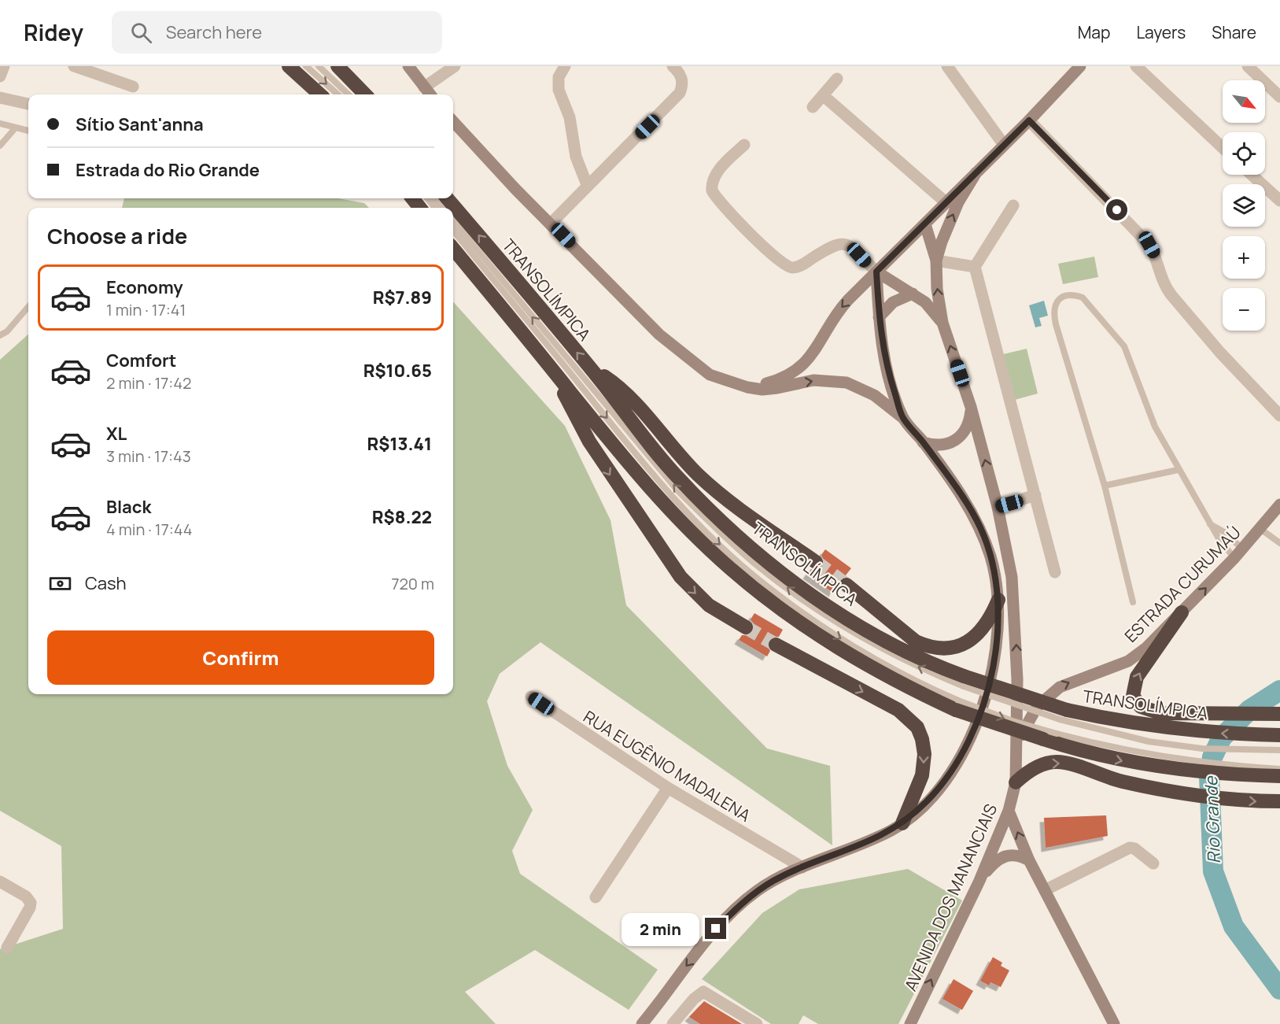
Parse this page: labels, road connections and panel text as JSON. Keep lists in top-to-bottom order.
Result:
{
  "streets": {
    "highway": ["TRANSOLÍMPICA"],
    "street": ["ESTRADA CURUMAÚ", "RUA EUGÊNIO MADALENA", "AVENIDA DOS MANANCIAIS"]
  },
  "crossings": [
    ["ESTRADA CURUMAÚ", "AVENIDA DOS MANANCIAIS"]
  ],
  "one_way": ["ESTRADA CURUMAÚ"],
  "water": ["Rio Grande"],
  "north": "bottom right",
  "page": {
    "header": "Ridey",
    "search": "Search here",
    "nav": ["Map", "Layers", "Share"],
    "map_buttons": ["+", "−"],
    "banner": ["Sítio Sant'anna", "Estrada do Rio Grande"],
    "heading": "Choose a ride",
    "list": [
      {
        "name": "Economy",
        "note": "1 min · 17:41",
        "value": "R$7.89"
      },
      {
        "name": "Comfort",
        "note": "2 min · 17:42",
        "value": "R$10.65"
      },
      {
        "name": "XL",
        "note": "3 min · 17:43",
        "value": "R$13.41"
      },
      {
        "name": "Black",
        "note": "4 min · 17:44",
        "value": "R$8.22"
      }
    ],
    "pay": ["Cash", "720 m"],
    "buttons": "Confirm",
    "bubble": "2 min"
  }
}
